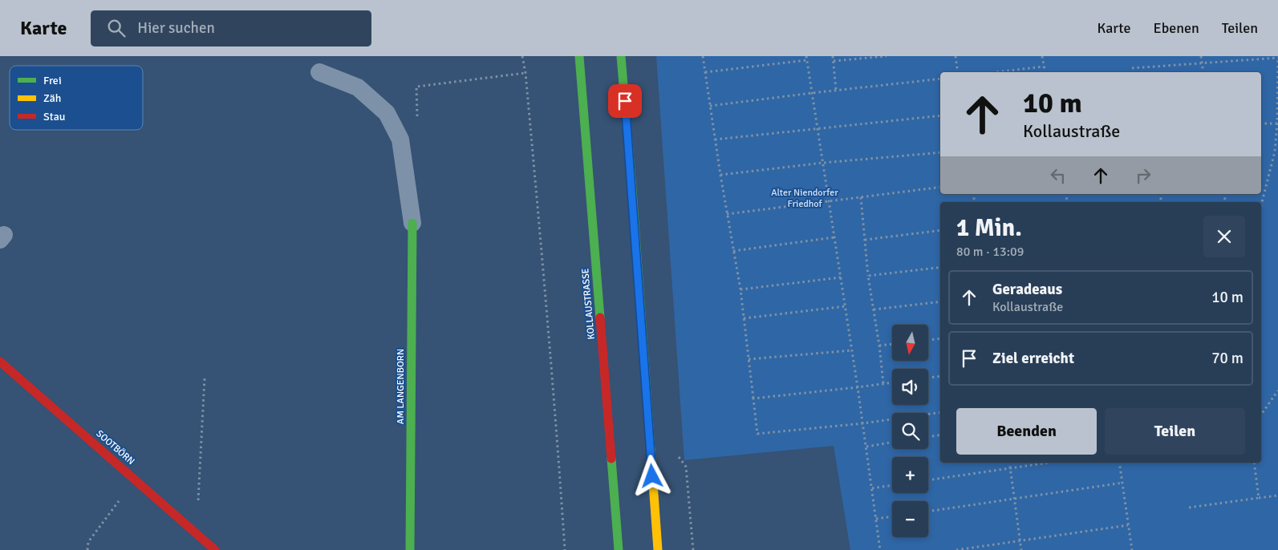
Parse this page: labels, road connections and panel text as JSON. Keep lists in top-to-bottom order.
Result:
{
  "streets": {
    "main road": ["KOLLAUSTRASSE", "AM LANGENBORN", "SOOTBÖRN"]
  },
  "parks": ["Alter Niendorfer Friedhof"],
  "legend": ["Frei", "Zäh", "Stau"],
  "north": "bottom",
  "page": {
    "header": "Karte",
    "search": "Hier suchen",
    "nav": ["Karte", "Ebenen", "Teilen"],
    "turn": ["10 m", "Kollaustraße"],
    "heading": ["1 Min.", "80 m · 13:09"],
    "list": [
      {
        "name": "Geradeaus",
        "note": "Kollaustraße",
        "value": "10 m"
      },
      {
        "name": "Ziel erreicht",
        "value": "70 m"
      }
    ],
    "map_buttons": ["+", "−"],
    "buttons": ["Beenden", "Teilen"]
  }
}
